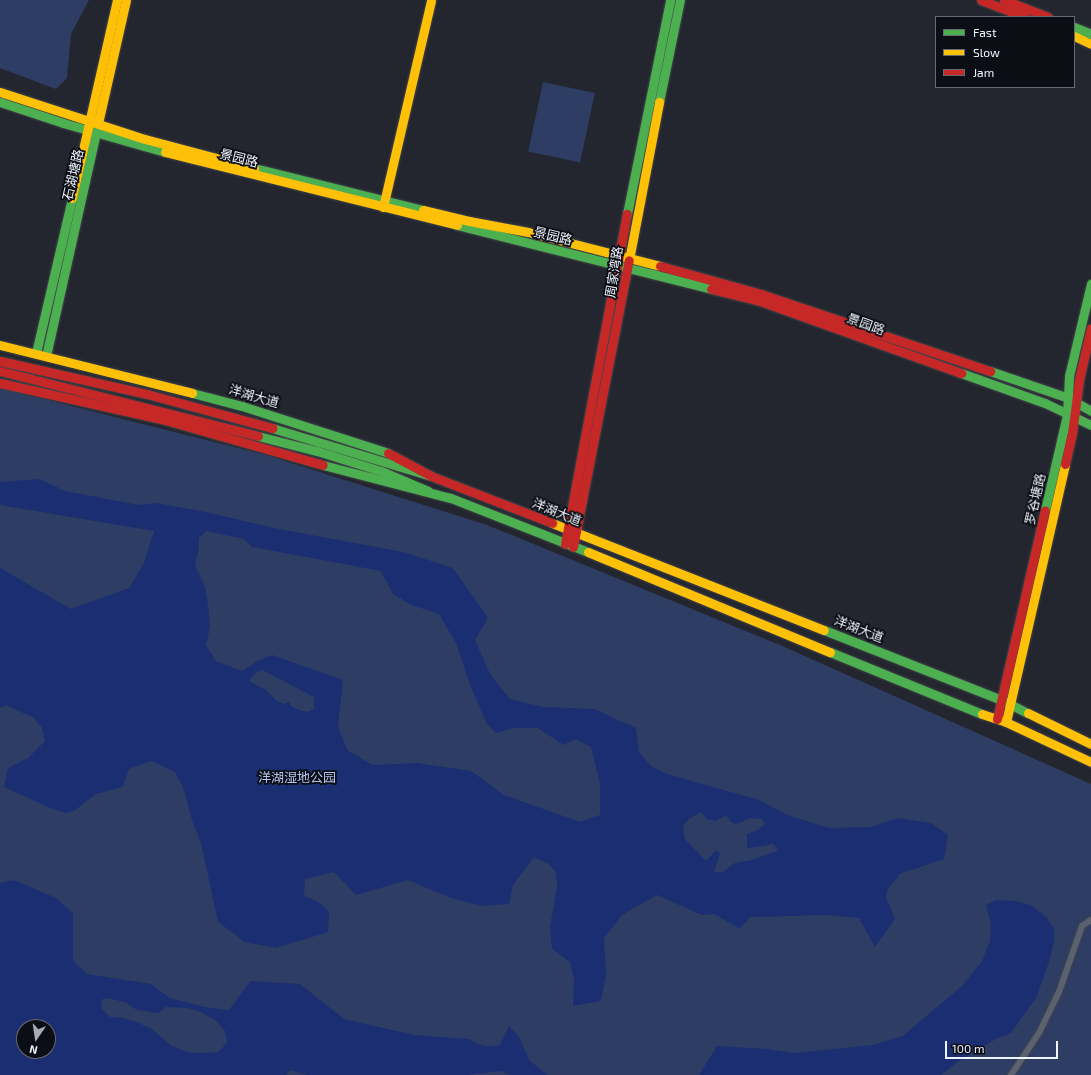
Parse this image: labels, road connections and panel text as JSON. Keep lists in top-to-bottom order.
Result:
{
  "streets": {
    "main road": [
      "景园路",
      "石湖塘路",
      "周家湾路",
      "洋湖大道",
      "罗谷塘路"
    ]
  },
  "crossings": [
    ["景园路", "石湖塘路"],
    ["景园路", "周家湾路"],
    ["景园路", "罗谷塘路"],
    ["石湖塘路", "洋湖大道"],
    ["周家湾路", "洋湖大道"],
    ["洋湖大道", "罗谷塘路"]
  ],
  "parks": ["洋湖湿地公园"],
  "legend": ["Fast", "Slow", "Jam"],
  "scale_bar": "100 m",
  "north": "bottom"
}
